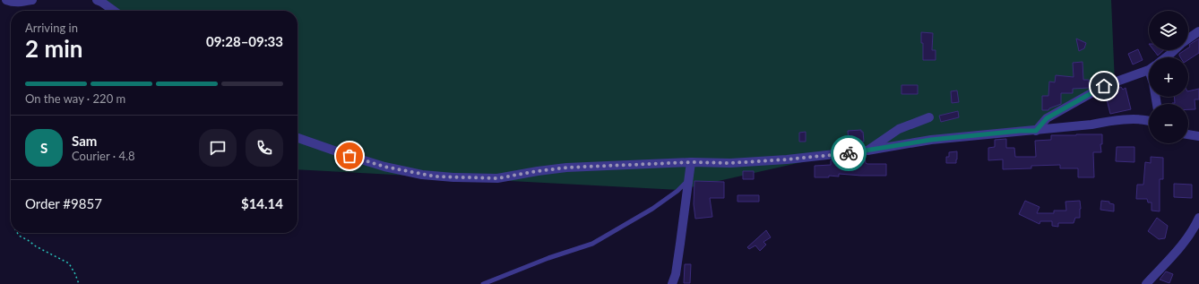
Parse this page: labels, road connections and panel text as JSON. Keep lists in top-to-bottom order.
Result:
{
  "page": {
    "map_buttons": ["+", "−"],
    "heading": ["2 min", "Arriving in", "09:28–09:33"],
    "panel": [
      "Sam",
      "Courier · 4.8",
      "Order #9857",
      "$14.14"
    ],
    "bar": "On the way · 220 m",
    "round": "S"
  }
}
